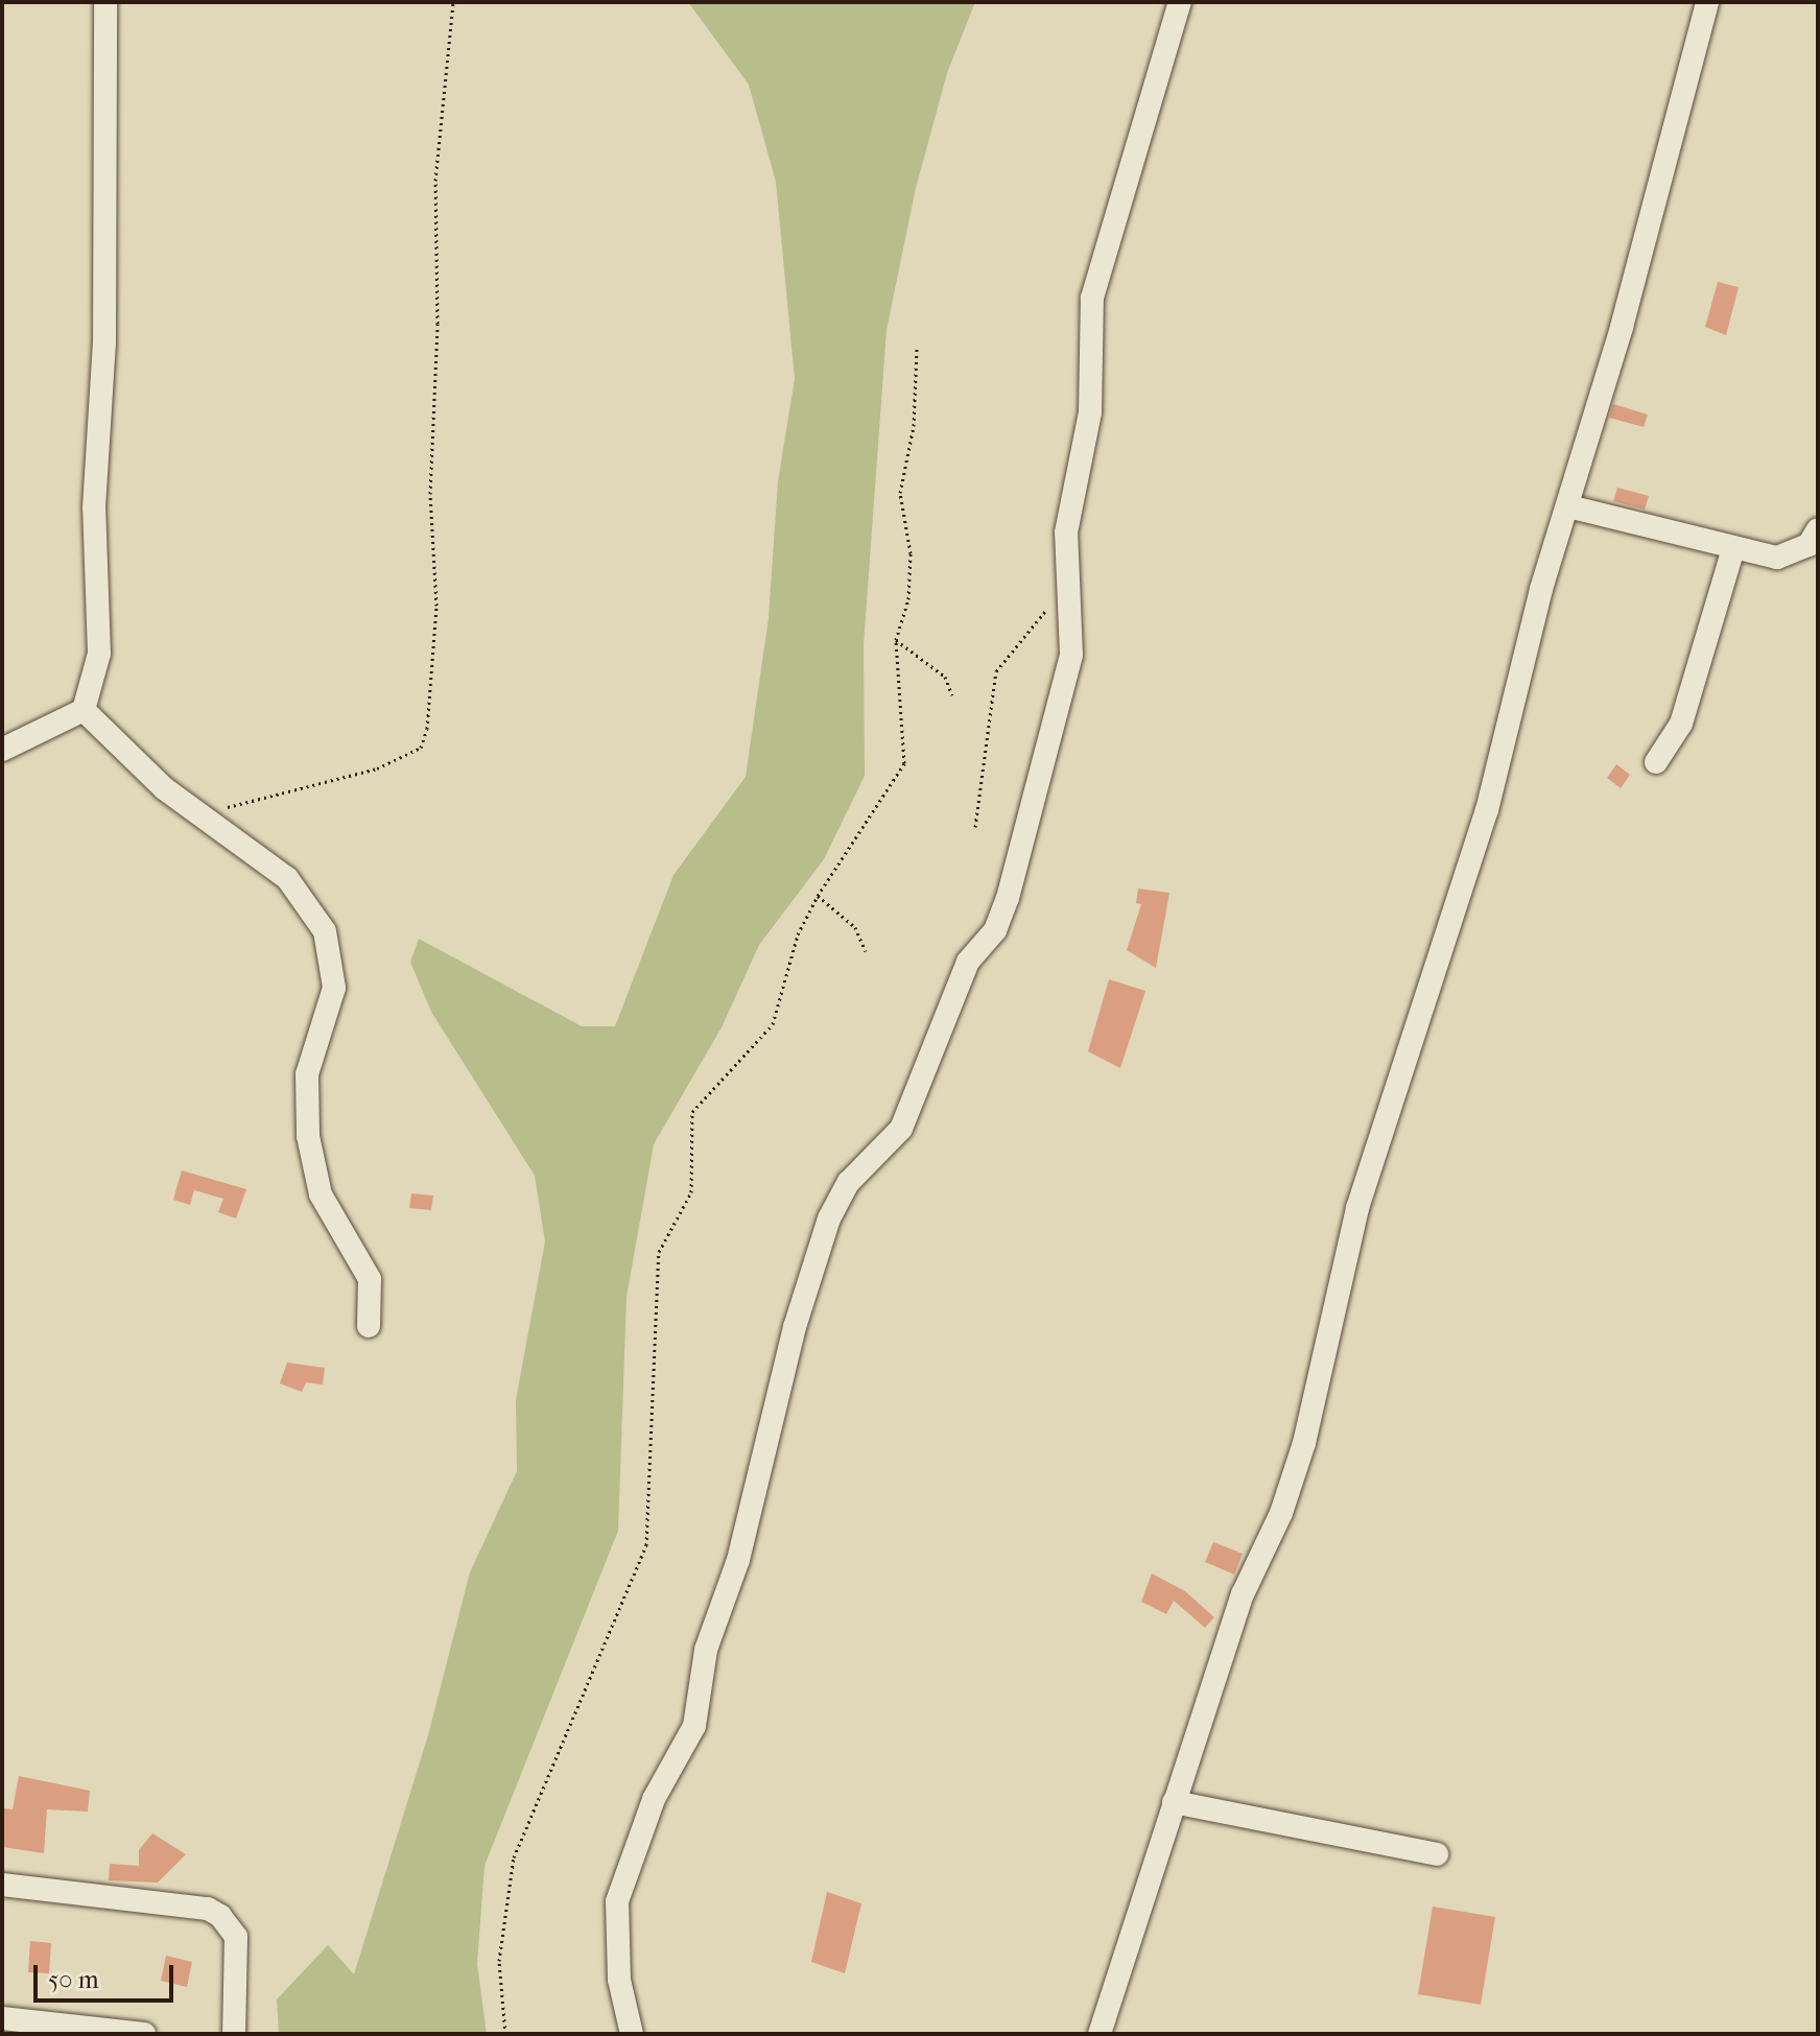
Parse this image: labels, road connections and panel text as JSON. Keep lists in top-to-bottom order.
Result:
{
  "scale_bar": "50 m"
}
